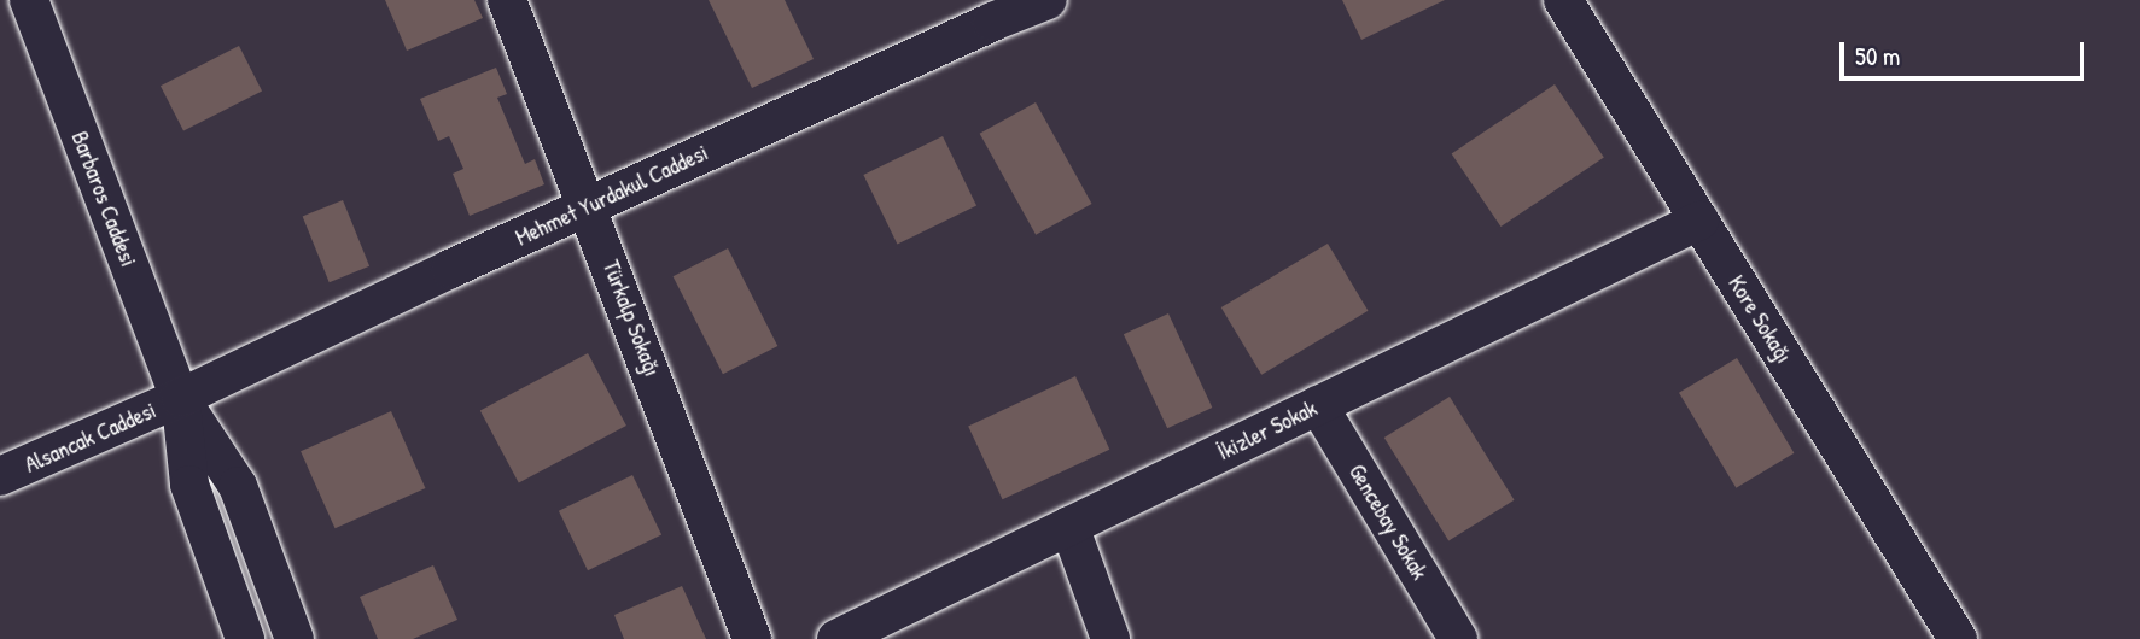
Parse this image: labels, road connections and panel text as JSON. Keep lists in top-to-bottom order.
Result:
{
  "streets": {
    "street": [
      "Mehmet Yurdakul Caddesi",
      "Barbaros Caddesi",
      "Türkalp Sokağı",
      "Kore Sokağı",
      "İkizler Sokak",
      "Alsancak Caddesi",
      "Gencebay Sokak"
    ]
  },
  "crossings": [
    ["Mehmet Yurdakul Caddesi", "Barbaros Caddesi"],
    ["Mehmet Yurdakul Caddesi", "Türkalp Sokağı"],
    ["Mehmet Yurdakul Caddesi", "Alsancak Caddesi"],
    ["Barbaros Caddesi", "Alsancak Caddesi"],
    ["Kore Sokağı", "İkizler Sokak"],
    ["İkizler Sokak", "Gencebay Sokak"]
  ],
  "scale_bar": "50 m"
}
